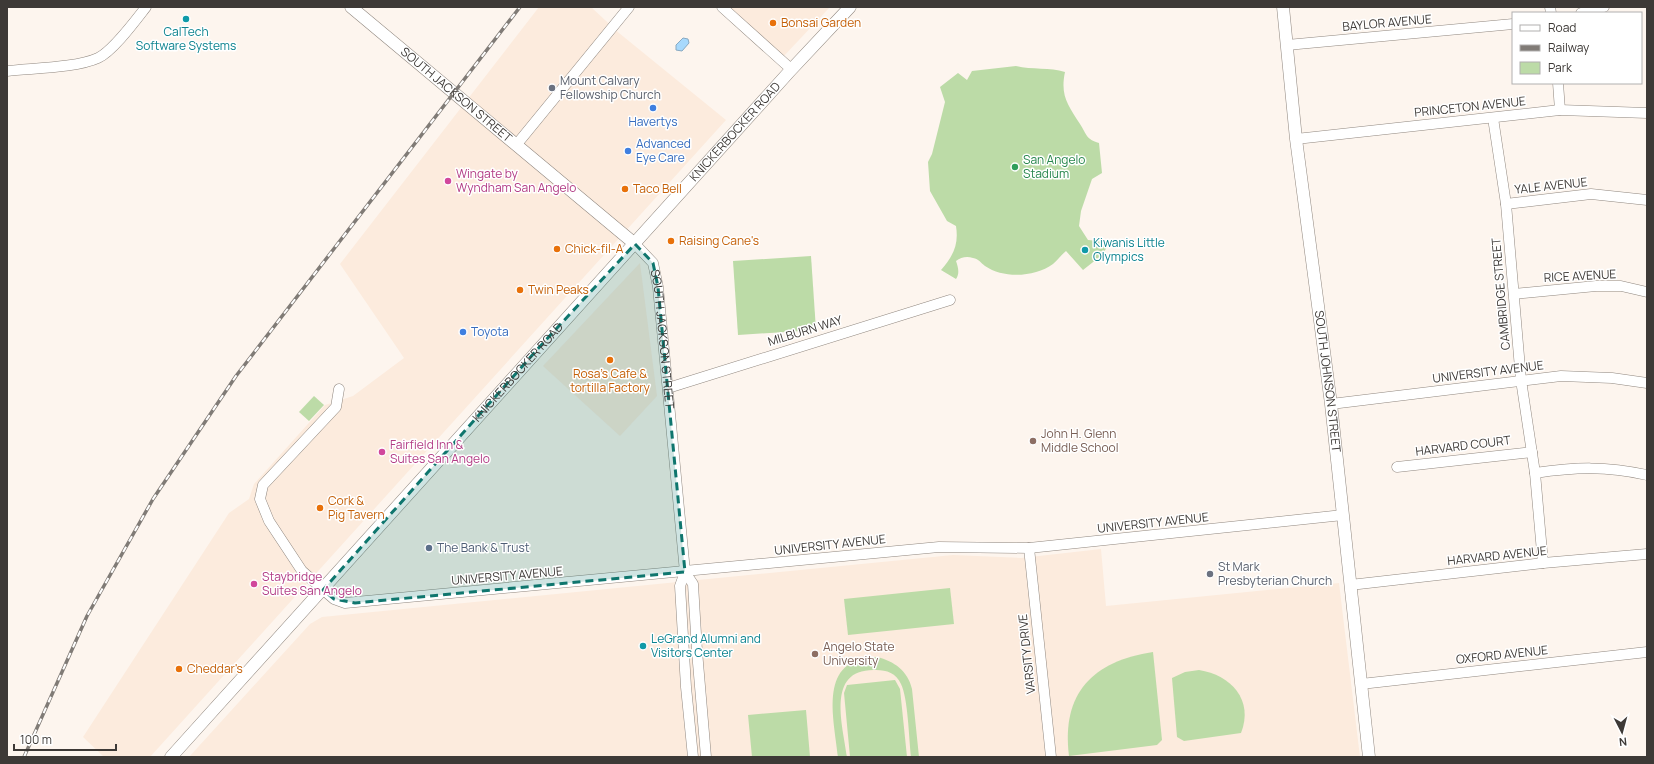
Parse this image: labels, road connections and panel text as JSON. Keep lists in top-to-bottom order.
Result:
{
  "streets": {
    "main road": ["SOUTH JACKSON STREET", "KNICKERBOCKER ROAD", "SOUTH JOHNSON STREET"],
    "street": [
      "BAYLOR AVENUE",
      "PRINCETON AVENUE",
      "YALE AVENUE",
      "RICE AVENUE",
      "CAMBRIDGE STREET",
      "MILBURN WAY",
      "UNIVERSITY AVENUE",
      "HARVARD COURT",
      "HARVARD AVENUE",
      "VARSITY DRIVE",
      "OXFORD AVENUE"
    ]
  },
  "crossings": [
    ["BAYLOR AVENUE", "SOUTH JOHNSON STREET"],
    ["SOUTH JACKSON STREET", "KNICKERBOCKER ROAD"],
    ["SOUTH JACKSON STREET", "MILBURN WAY"],
    ["SOUTH JACKSON STREET", "UNIVERSITY AVENUE"],
    ["PRINCETON AVENUE", "CAMBRIDGE STREET"],
    ["PRINCETON AVENUE", "SOUTH JOHNSON STREET"],
    ["KNICKERBOCKER ROAD", "UNIVERSITY AVENUE"],
    ["YALE AVENUE", "CAMBRIDGE STREET"],
    ["RICE AVENUE", "CAMBRIDGE STREET"],
    ["CAMBRIDGE STREET", "UNIVERSITY AVENUE"],
    ["CAMBRIDGE STREET", "HARVARD COURT"],
    ["CAMBRIDGE STREET", "HARVARD AVENUE"],
    ["UNIVERSITY AVENUE", "SOUTH JOHNSON STREET"],
    ["UNIVERSITY AVENUE", "VARSITY DRIVE"],
    ["SOUTH JOHNSON STREET", "HARVARD AVENUE"],
    ["SOUTH JOHNSON STREET", "OXFORD AVENUE"]
  ],
  "places": [
    "CalTech Software Systems",
    "Bonsai Garden",
    "Mount Calvary Fellowship Church",
    "Havertys",
    "Advanced Eye Care",
    "San Angelo Stadium",
    "Wingate by Wyndham San Angelo",
    "Taco Bell",
    "Raising Cane's",
    "Chick-fil-A",
    "Kiwanis Little Olympics",
    "Twin Peaks",
    "Toyota",
    "Rosa's Cafe & tortilla Factory",
    "John H. Glenn Middle School",
    "Fairfield Inn & Suites San Angelo",
    "Cork & Pig Tavern",
    "The Bank & Trust",
    "St Mark Presbyterian Church",
    "Staybridge Suites San Angelo",
    "LeGrand Alumni and Visitors Center",
    "Angelo State University",
    "Cheddar's"
  ],
  "legend": ["Road", "Railway", "Park"],
  "scale_bar": "100 m",
  "north": "bottom"
}
